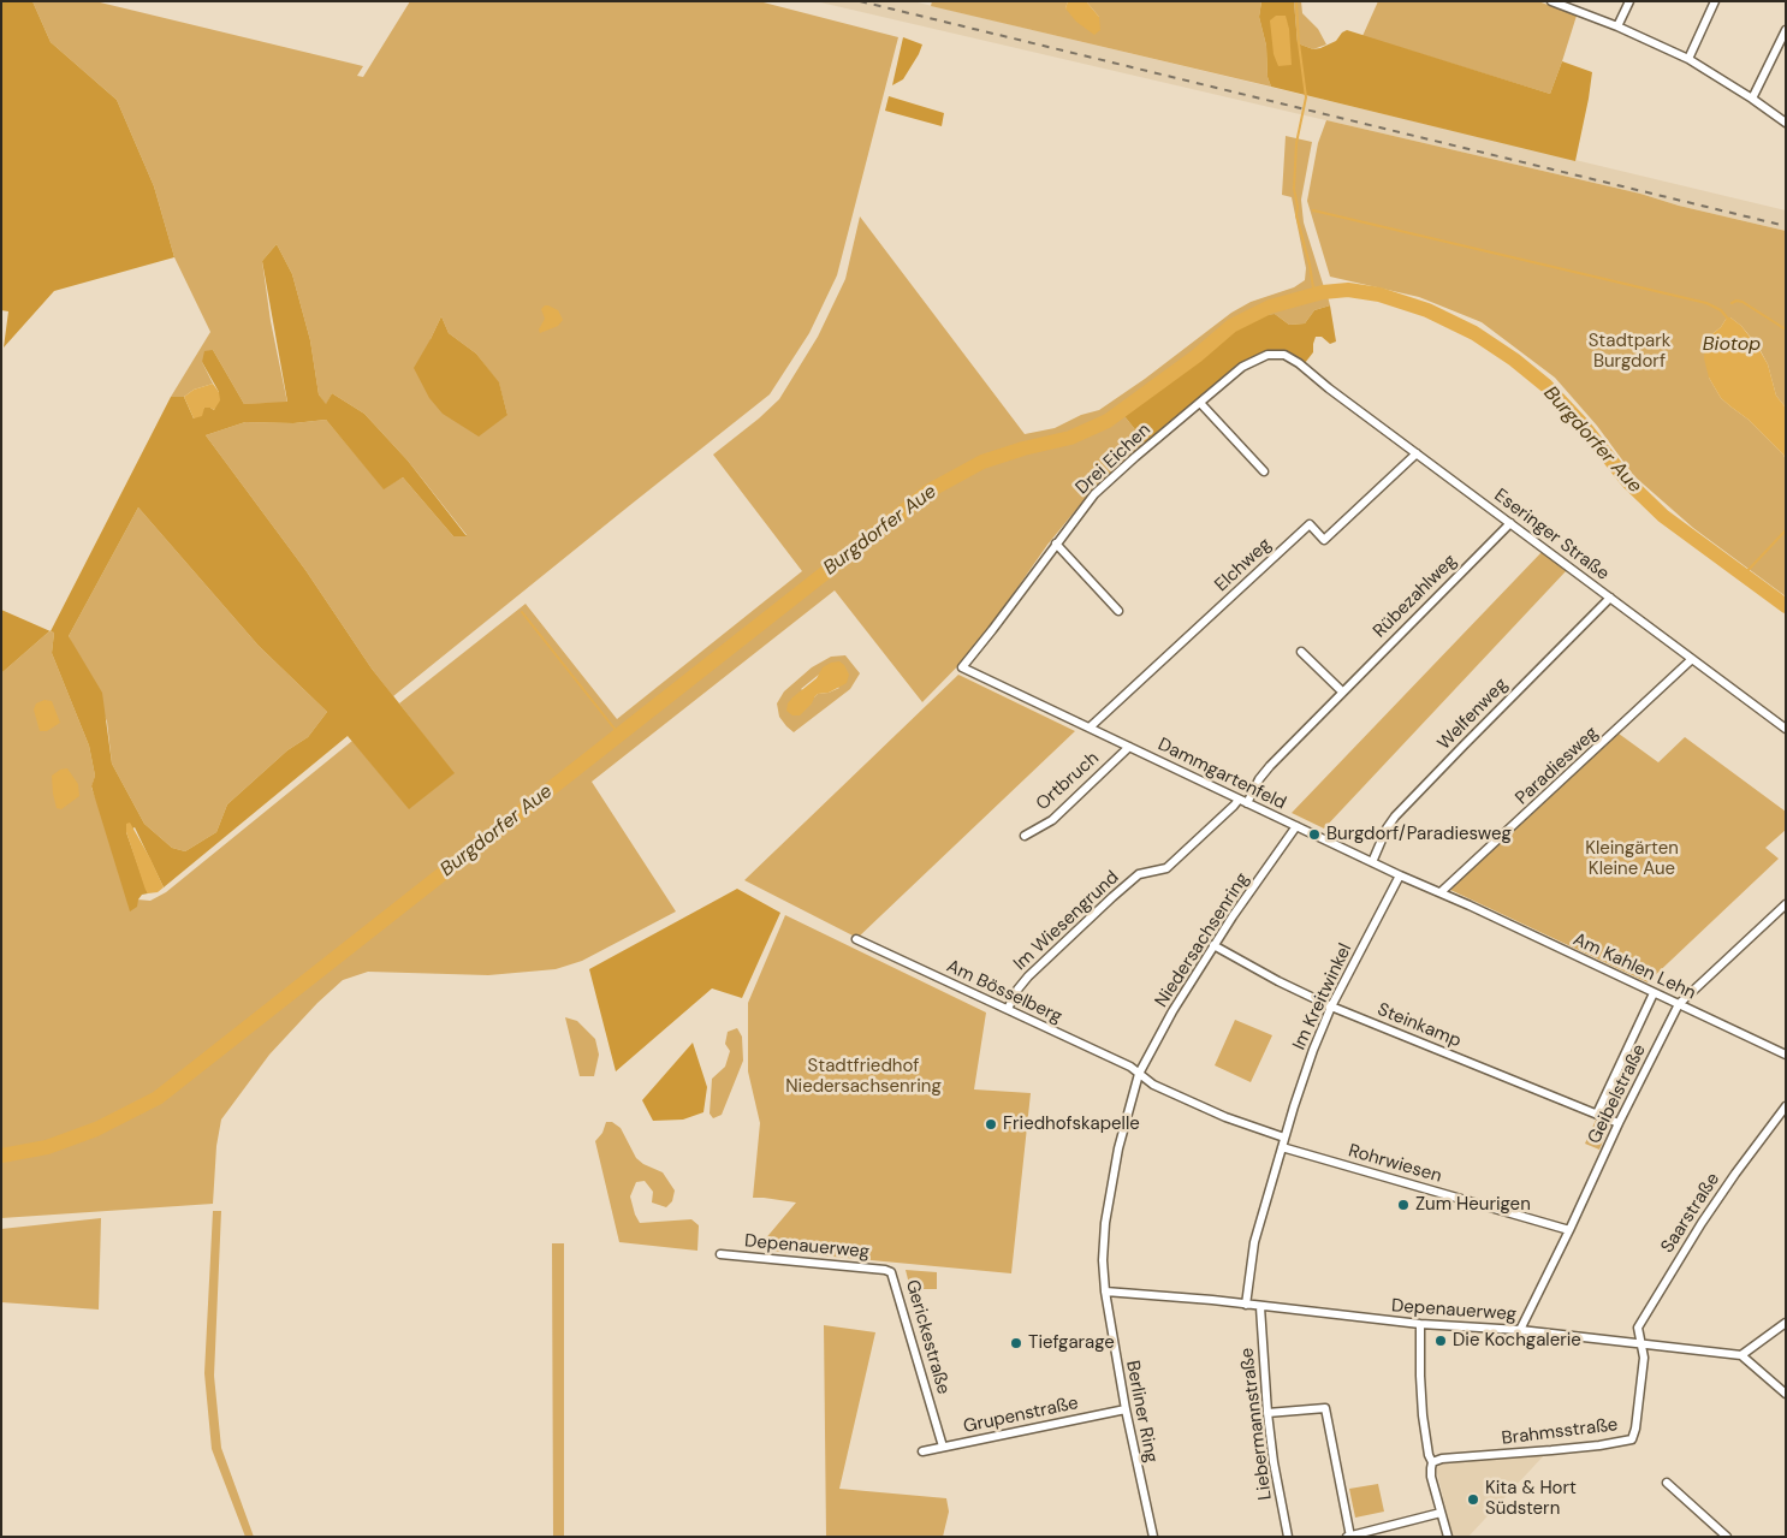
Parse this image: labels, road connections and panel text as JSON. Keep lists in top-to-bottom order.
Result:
{
  "streets": {
    "street": [
      "Drei Eichen",
      "Eseringer Straße",
      "Elchweg",
      "Rübezahlweg",
      "Welfenweg",
      "Paradiesweg",
      "Dammgartenfeld",
      "Ortbruch",
      "Im Wiesengrund",
      "Niedersachsenring",
      "Am Kahlen Lehn",
      "Am Bösselberg",
      "Im Kreitwinkel",
      "Steinkamp",
      "Geibelstraße",
      "Rohrwiesen",
      "Saarstraße",
      "Depenauerweg",
      "Gerickestraße",
      "Berliner Ring",
      "Grupenstraße",
      "Liebermannstraße",
      "Brahmsstraße"
    ]
  },
  "crossings": [
    ["Drei Eichen", "Eseringer Straße"],
    ["Drei Eichen", "Dammgartenfeld"],
    ["Eseringer Straße", "Elchweg"],
    ["Eseringer Straße", "Rübezahlweg"],
    ["Eseringer Straße", "Welfenweg"],
    ["Eseringer Straße", "Paradiesweg"],
    ["Elchweg", "Dammgartenfeld"],
    ["Rübezahlweg", "Dammgartenfeld"],
    ["Welfenweg", "Dammgartenfeld"],
    ["Paradiesweg", "Dammgartenfeld"],
    ["Dammgartenfeld", "Ortbruch"],
    ["Dammgartenfeld", "Im Wiesengrund"],
    ["Dammgartenfeld", "Niedersachsenring"],
    ["Dammgartenfeld", "Am Kahlen Lehn"],
    ["Dammgartenfeld", "Im Kreitwinkel"],
    ["Im Wiesengrund", "Am Bösselberg"],
    ["Niedersachsenring", "Am Bösselberg"],
    ["Niedersachsenring", "Steinkamp"],
    ["Niedersachsenring", "Depenauerweg"],
    ["Niedersachsenring", "Berliner Ring"],
    ["Am Kahlen Lehn", "Geibelstraße"],
    ["Im Kreitwinkel", "Steinkamp"],
    ["Im Kreitwinkel", "Rohrwiesen"],
    ["Im Kreitwinkel", "Depenauerweg"],
    ["Steinkamp", "Geibelstraße"],
    ["Geibelstraße", "Rohrwiesen"],
    ["Geibelstraße", "Depenauerweg"],
    ["Saarstraße", "Depenauerweg"],
    ["Saarstraße", "Brahmsstraße"],
    ["Depenauerweg", "Gerickestraße"],
    ["Depenauerweg", "Berliner Ring"],
    ["Depenauerweg", "Liebermannstraße"],
    ["Depenauerweg", "Brahmsstraße"],
    ["Gerickestraße", "Grupenstraße"],
    ["Berliner Ring", "Grupenstraße"]
  ],
  "water": ["Biotop", "Burgdorfer Aue"],
  "parks": ["Stadtpark Burgdorf", "Kleingärten Kleine Aue", "Stadtfriedhof Niedersachsenring"],
  "places": [
    "Burgdorf/Paradiesweg",
    "Friedhofskapelle",
    "Zum Heurigen",
    "Die Kochgalerie",
    "Tiefgarage",
    "Kita & Hort Südstern"
  ]
}
